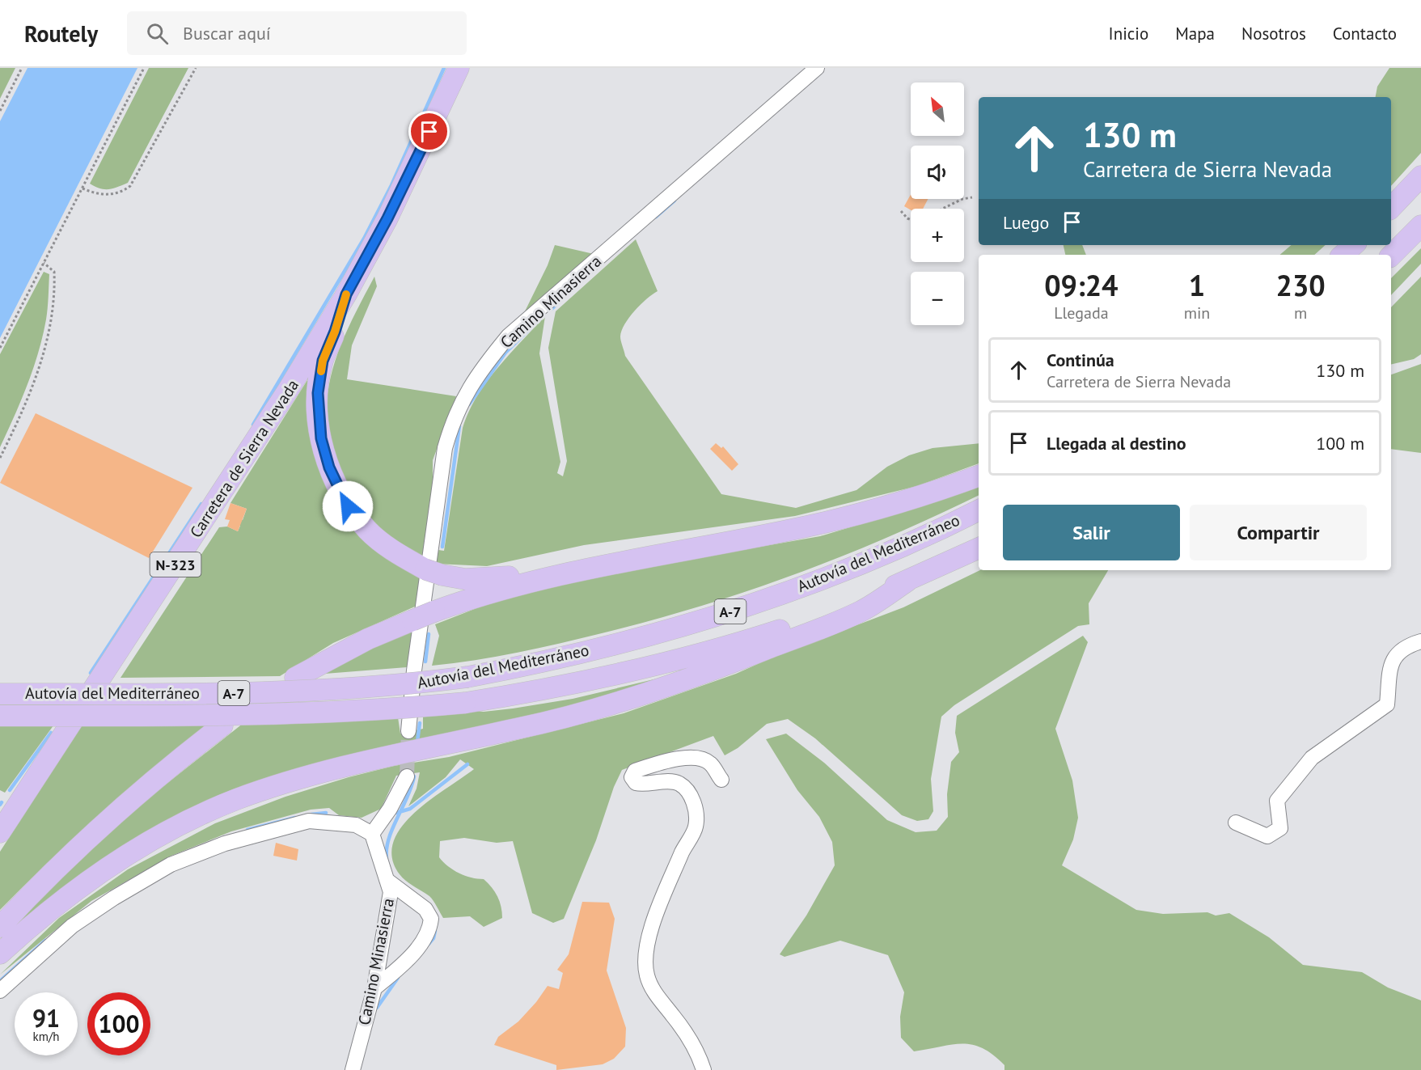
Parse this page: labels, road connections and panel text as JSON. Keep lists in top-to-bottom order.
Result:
{
  "streets": {
    "highway": [
      "Carretera de Sierra Nevada",
      "Autovía del Mediterráneo",
      "N-323",
      "A-7"
    ],
    "street": ["Camino Minasierra"]
  },
  "north": "top left",
  "page": {
    "header": "Routely",
    "search": "Buscar aquí",
    "nav": [
      "Inicio",
      "Mapa",
      "Nosotros",
      "Contacto"
    ],
    "map_buttons": ["+", "−"],
    "turn": ["130 m", "Carretera de Sierra Nevada"],
    "then": "Luego",
    "eta": [
      "09:24",
      "Llegada",
      "1",
      "min",
      "230",
      "m"
    ],
    "list": [
      {
        "name": "Continúa",
        "note": "Carretera de Sierra Nevada",
        "value": "130 m"
      },
      {
        "name": "Llegada al destino",
        "value": "100 m"
      }
    ],
    "buttons": ["Salir", "Compartir"],
    "speed": "91 km/h",
    "limit": "100"
  }
}
